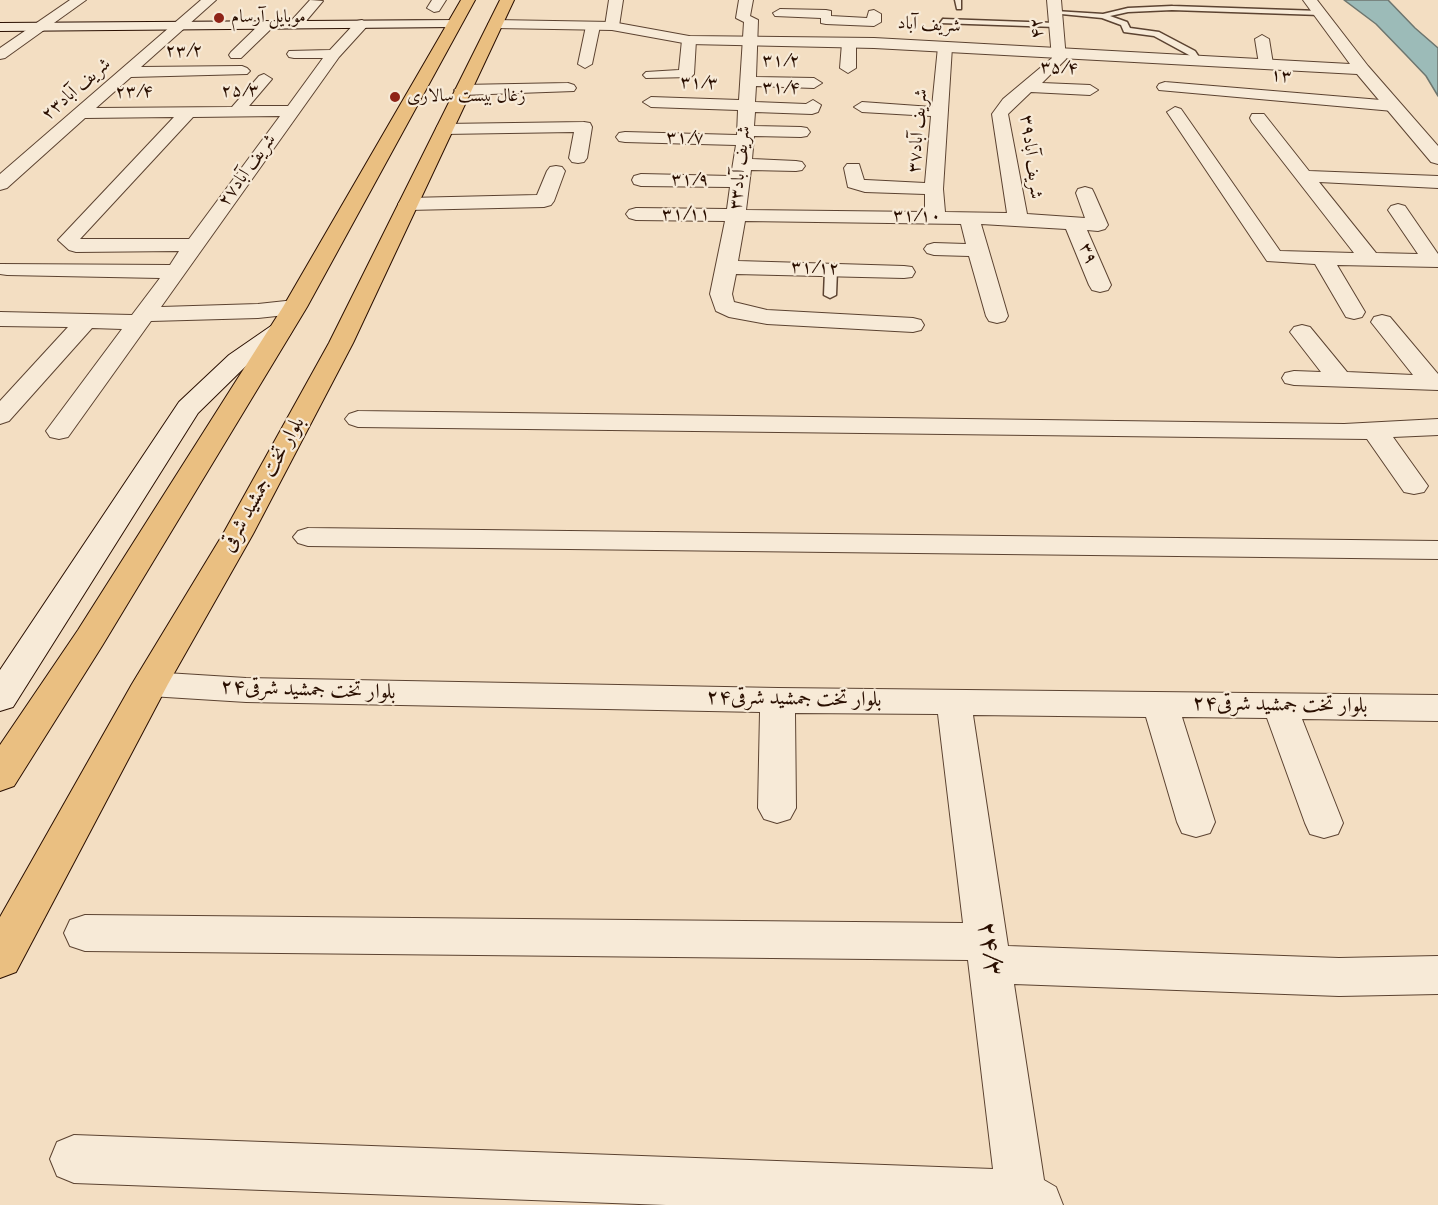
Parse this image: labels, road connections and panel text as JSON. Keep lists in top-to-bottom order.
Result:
{
  "streets": {
    "main road": ["بلوار تخت جمشید شرقی"],
    "street": [
      "شریف آباد",
      "۴۲",
      "۲۳/۲",
      "۳۱/۲",
      "۳۵/۴",
      "۱۳",
      "۳۱/۳",
      "۳۱/۴",
      "شریف آباد۲۳",
      "۲۵/۳",
      "۲۳/۴",
      "شریف آباد۳۷",
      "۳۱/۷",
      "شریف آباد۳۹",
      "شریف آباد۳۳",
      "شریف آباد۲۷",
      "۳۱/۹",
      "۳۱/۱۱",
      "۳۱/۱۰",
      "۳۹",
      "۳۱/۱۲",
      "بلوار تخت جمشید شرقی۲۴",
      "۲۴/۳"
    ]
  },
  "crossings": [
    ["شریف آباد", "۴۲"],
    ["شریف آباد", "شریف آباد۳۷"],
    ["شریف آباد", "شریف آباد۳۹"],
    ["شریف آباد", "شریف آباد۳۳"],
    ["شریف آباد", "بلوار تخت جمشید شرقی"],
    ["۴۲", "شریف آباد۳۹"],
    ["۲۳/۲", "شریف آباد۲۳"],
    ["۳۱/۲", "۳۱/۳"],
    ["۳۱/۲", "۳۱/۴"],
    ["۳۱/۲", "شریف آباد۳۳"],
    ["۳۵/۴", "شریف آباد۳۹"],
    ["۳۱/۳", "۳۱/۴"],
    ["۳۱/۳", "شریف آباد۳۳"],
    ["۳۱/۴", "شریف آباد۳۳"],
    ["شریف آباد۲۳", "۲۳/۴"],
    ["۲۵/۳", "۲۳/۴"],
    ["۲۵/۳", "شریف آباد۲۷"],
    ["شریف آباد۳۷", "۳۱/۱۰"],
    ["۳۱/۷", "شریف آباد۳۳"],
    ["شریف آباد۳۹", "۳۱/۱۰"],
    ["شریف آباد۳۳", "۳۱/۹"],
    ["شریف آباد۳۳", "۳۱/۱۱"],
    ["شریف آباد۳۳", "۳۱/۱۰"],
    ["شریف آباد۳۳", "۳۱/۱۲"],
    ["۳۱/۱۱", "۳۱/۱۰"],
    ["۳۱/۱۰", "۳۹"],
    ["بلوار تخت جمشید شرقی", "بلوار تخت جمشید شرقی۲۴"],
    ["بلوار تخت جمشید شرقی۲۴", "۲۴/۳"]
  ],
  "places": ["موبایل آرسام", "زغال بیست سالاری"]
}
